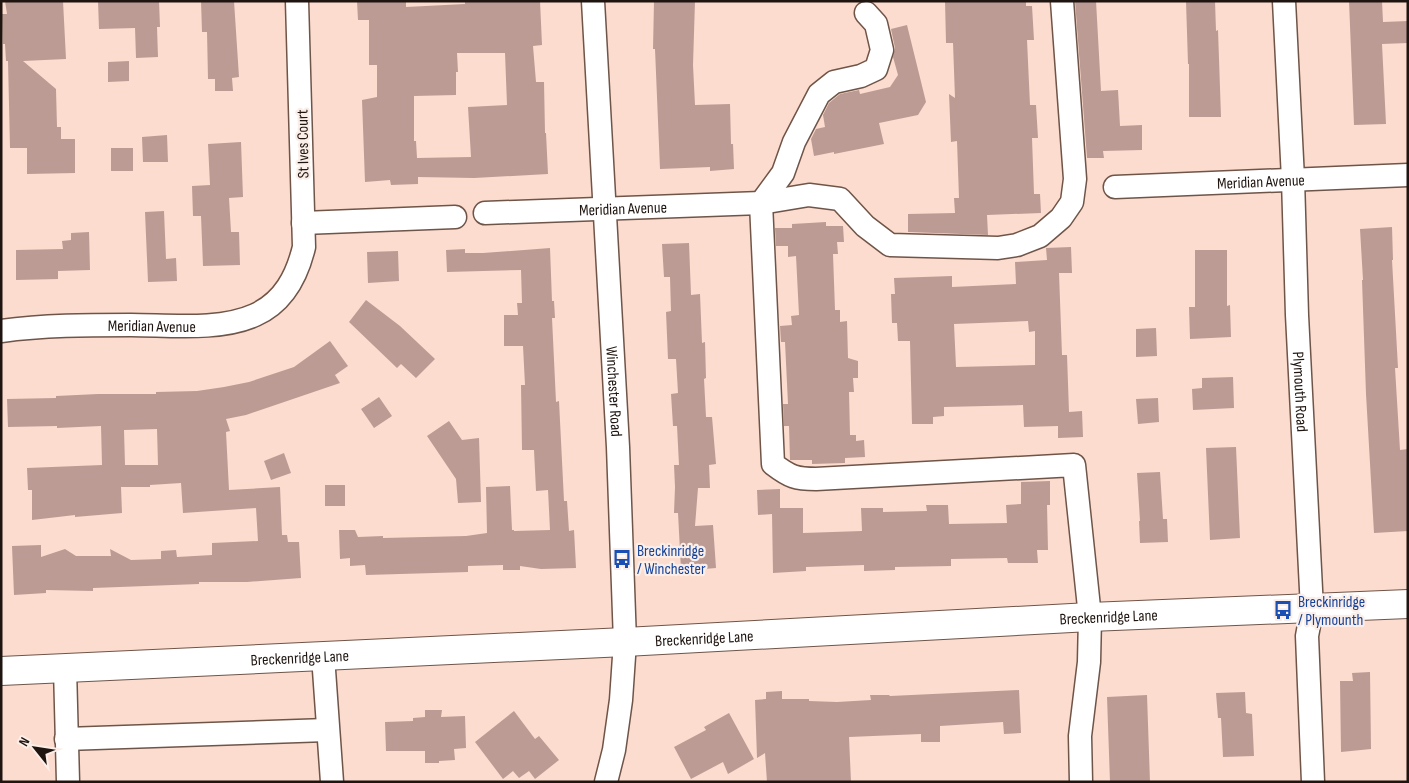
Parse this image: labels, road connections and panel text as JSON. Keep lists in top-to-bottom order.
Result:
{
  "streets": {
    "main road": ["Breckenridge Lane"],
    "street": [
      "St Ives Court",
      "Meridian Avenue",
      "Winchester Road",
      "Plymouth Road"
    ]
  },
  "crossings": [
    ["St Ives Court", "Meridian Avenue"],
    ["Meridian Avenue", "Winchester Road"],
    ["Meridian Avenue", "Plymouth Road"],
    ["Winchester Road", "Breckenridge Lane"],
    ["Plymouth Road", "Breckenridge Lane"]
  ],
  "places": {
    "bus stop": ["Breckinridge / Winchester", "Breckinridge / Plymounth"]
  },
  "north": "top left"
}
